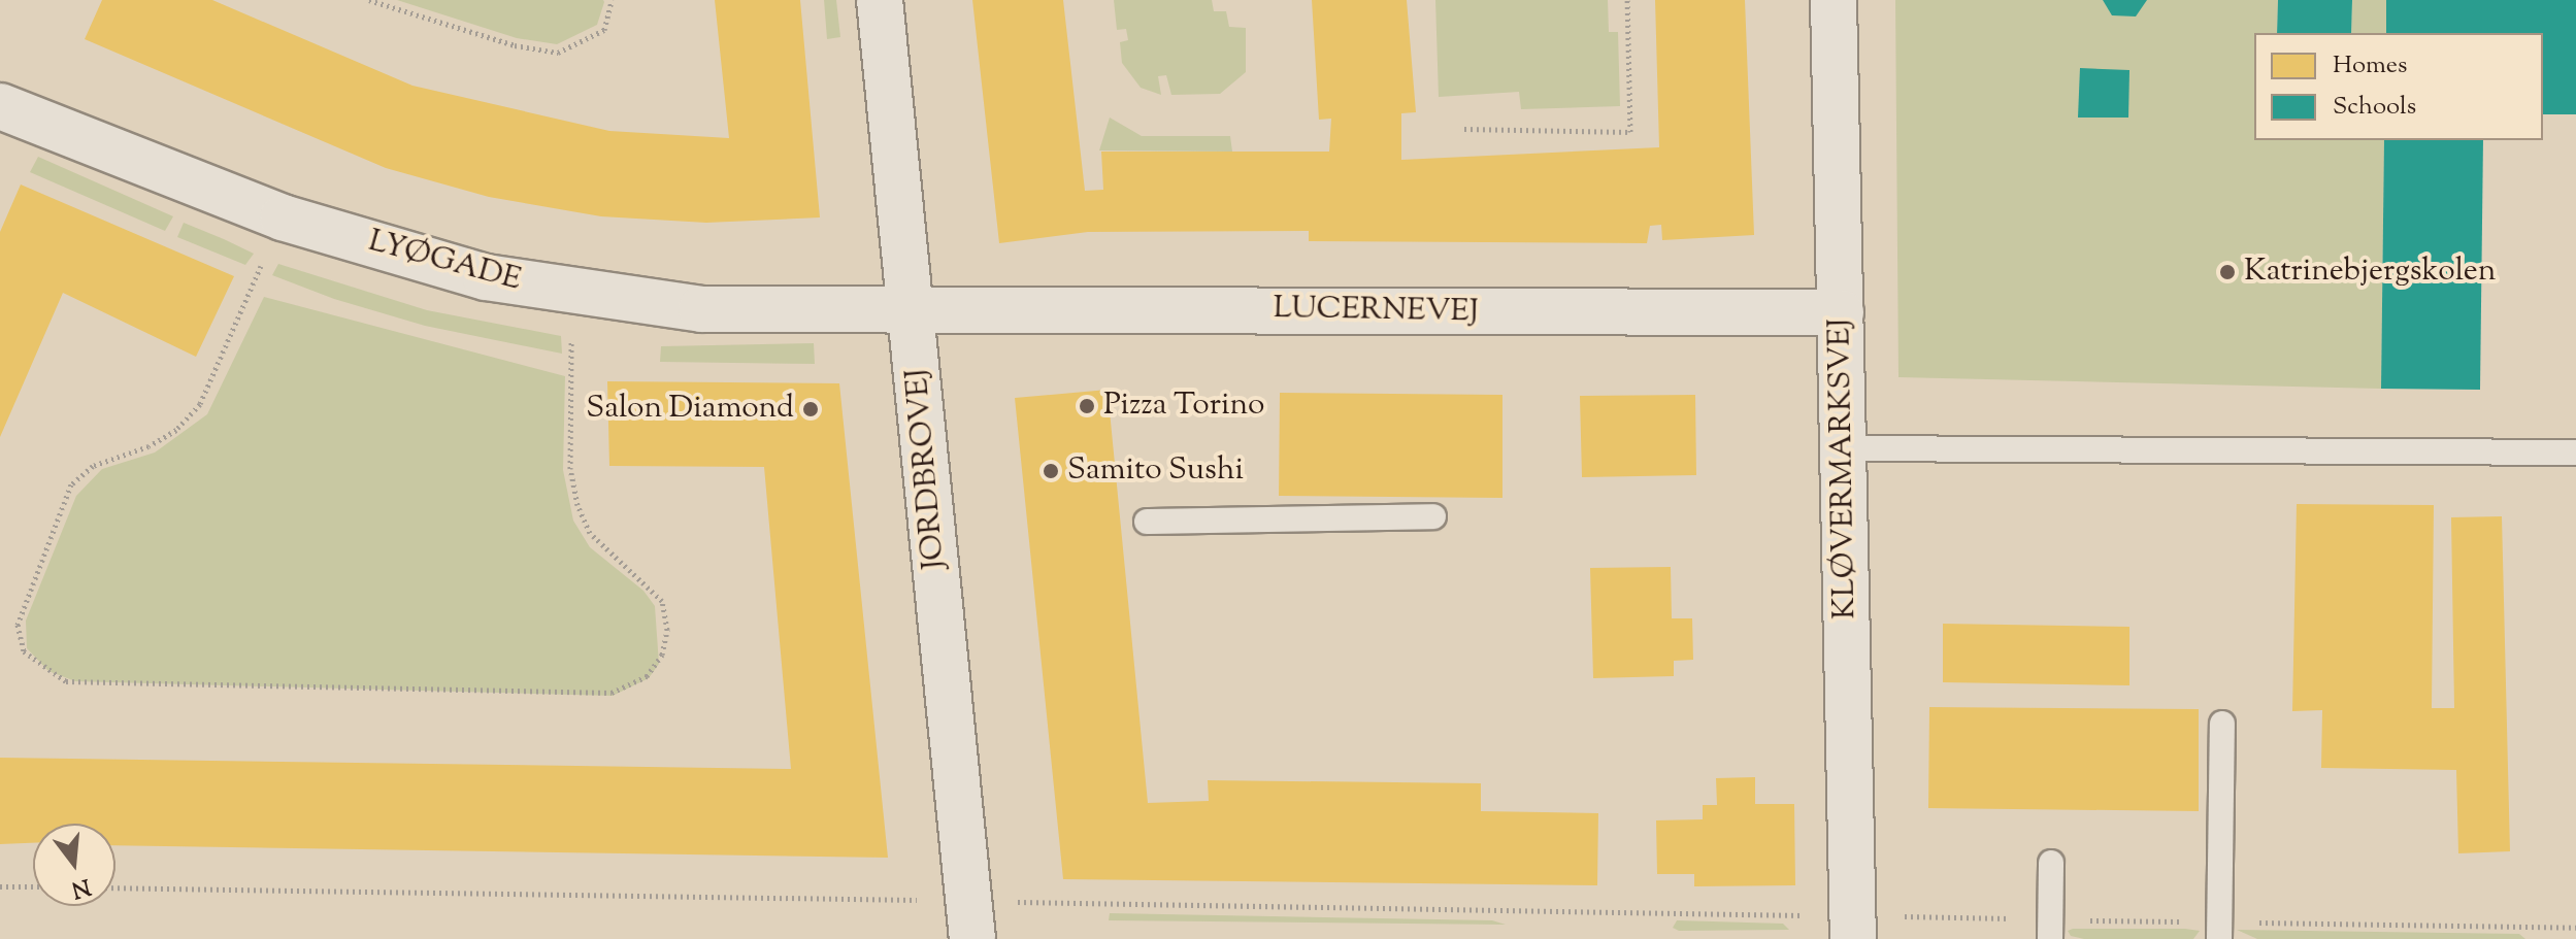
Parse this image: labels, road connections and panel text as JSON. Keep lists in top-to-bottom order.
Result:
{
  "streets": {
    "street": [
      "LYØGADE",
      "LUCERNEVEJ",
      "JORDBROVEJ",
      "KLØVERMARKSVEJ"
    ]
  },
  "crossings": [
    ["LYØGADE", "LUCERNEVEJ"],
    ["LYØGADE", "JORDBROVEJ"],
    ["LUCERNEVEJ", "JORDBROVEJ"],
    ["LUCERNEVEJ", "KLØVERMARKSVEJ"]
  ],
  "places": [
    "Katrinebjergskolen",
    "Pizza Torino",
    "Salon Diamond",
    "Samito Sushi"
  ],
  "legend": ["Homes", "Schools"],
  "north": "bottom"
}
